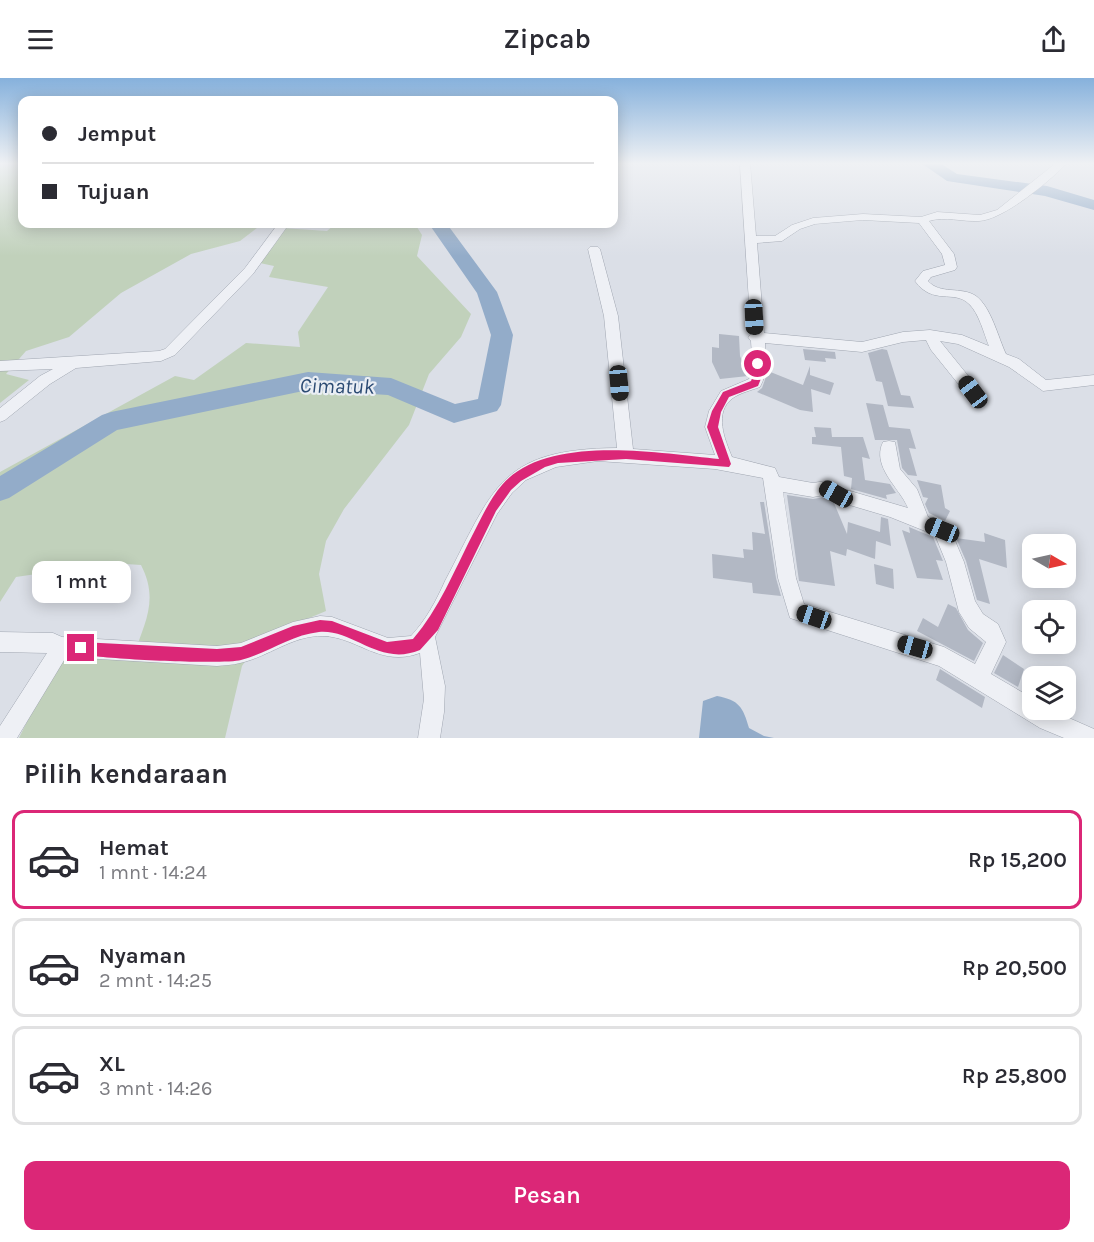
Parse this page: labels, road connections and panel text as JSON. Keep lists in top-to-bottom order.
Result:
{
  "water": ["Cimatuk"],
  "north": "right",
  "page": {
    "header": "Zipcab",
    "banner": ["Jemput", "Tujuan"],
    "bubble": "1 mnt",
    "heading": "Pilih kendaraan",
    "list": [
      {
        "name": "Hemat",
        "note": "1 mnt · 14:24",
        "value": "Rp 15,200"
      },
      {
        "name": "Nyaman",
        "note": "2 mnt · 14:25",
        "value": "Rp 20,500"
      },
      {
        "name": "XL",
        "note": "3 mnt · 14:26",
        "value": "Rp 25,800"
      }
    ],
    "buttons": "Pesan"
  }
}
